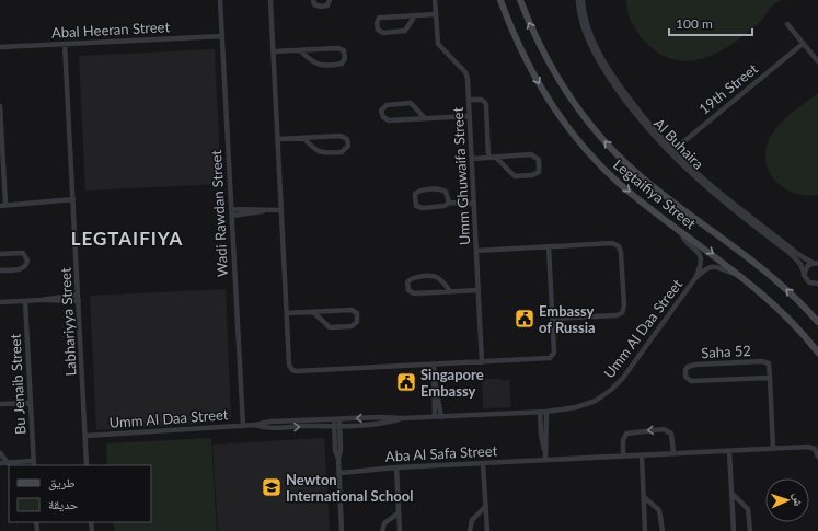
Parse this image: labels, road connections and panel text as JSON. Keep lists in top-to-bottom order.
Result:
{
  "streets": {
    "street": [
      "Abal Heeran Street",
      "19th Street",
      "Al Buhaira",
      "Umm Ghuwaifa Street",
      "Legtaifiya Street",
      "Wadi Rawdan Street",
      "Labhariyya Street",
      "Umm Al Daa Street",
      "Saha 52",
      "Bu Jenaib Street",
      "Aba Al Safa Street"
    ]
  },
  "crossings": [
    ["Abal Heeran Street", "Wadi Rawdan Street"],
    ["Abal Heeran Street", "Labhariyya Street"],
    ["19th Street", "Al Buhaira"],
    ["Legtaifiya Street", "Umm Al Daa Street"],
    ["Wadi Rawdan Street", "Umm Al Daa Street"],
    ["Labhariyya Street", "Umm Al Daa Street"]
  ],
  "districts": ["LEGTAIFIYA"],
  "places": {
    "public building": ["Embassy of Russia", "Singapore Embassy"],
    "school or university": ["Newton International School"]
  },
  "legend": ["طريق", "حديقة"],
  "scale_bar": "100 m",
  "north": "right"
}
